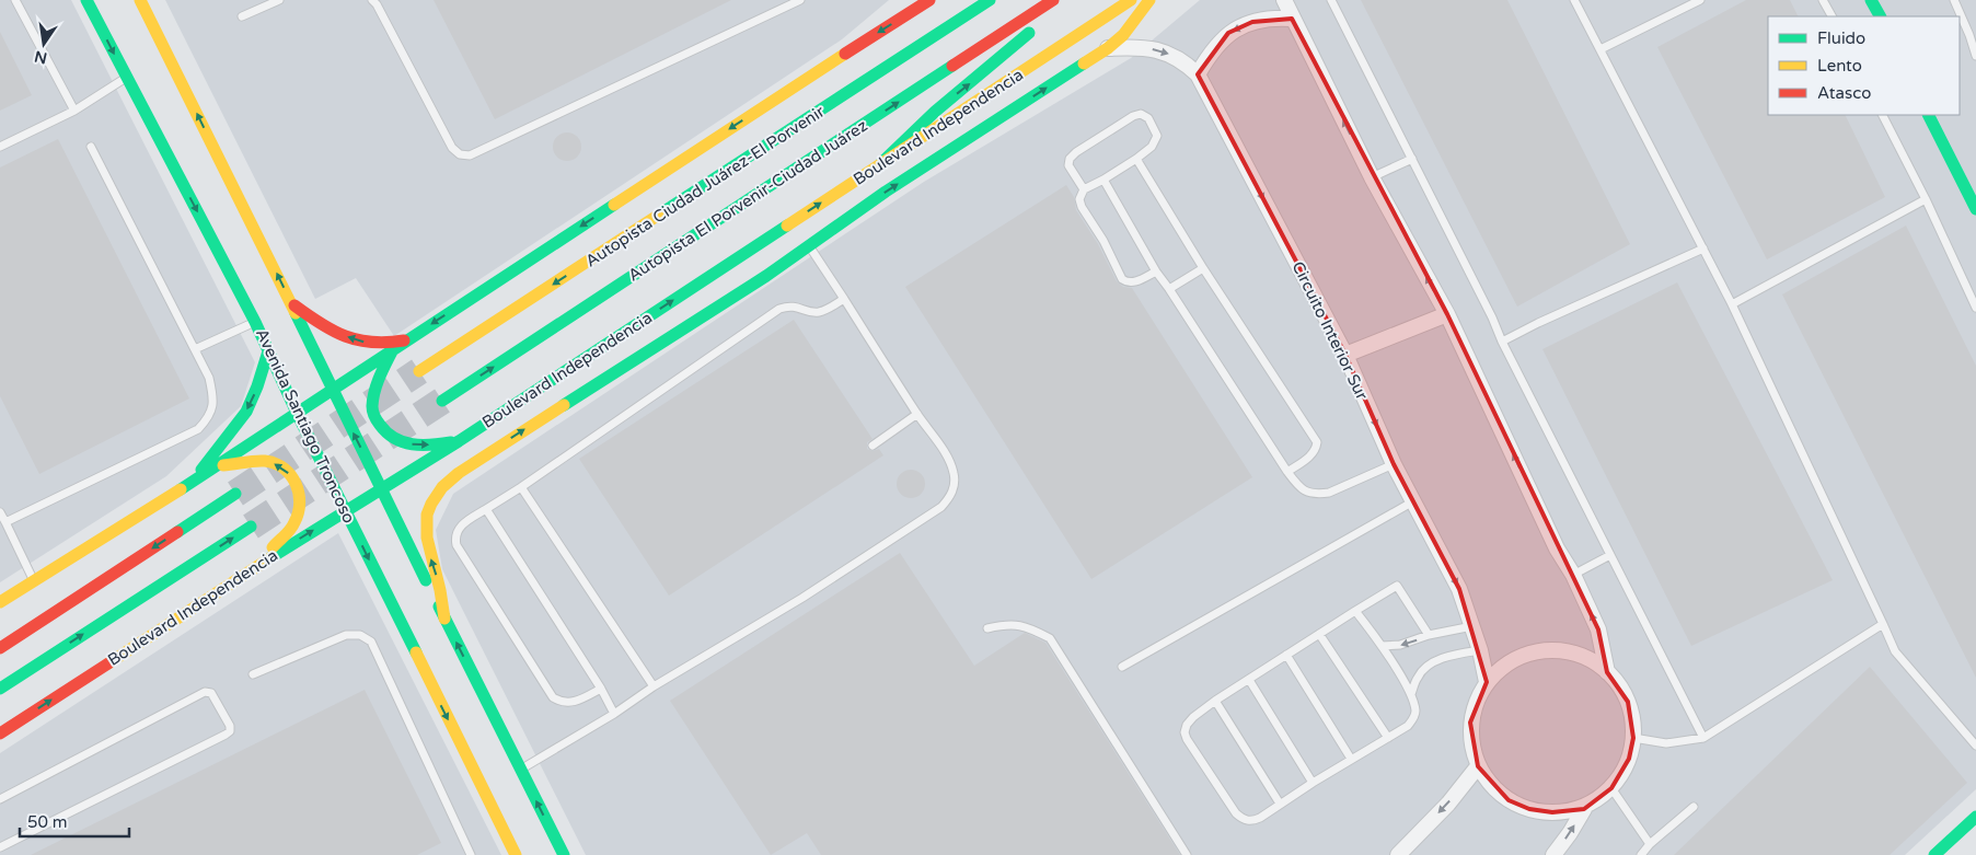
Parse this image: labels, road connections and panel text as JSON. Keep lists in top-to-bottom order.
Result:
{
  "streets": {
    "main road": [
      "Boulevard Independencia",
      "Autopista Ciudad Juárez-El Porvenir",
      "Autopista El Porvenir-Ciudad Juárez",
      "Avenida Santiago Troncoso"
    ],
    "street": ["Circuito Interior Sur"]
  },
  "crossings": [
    ["Boulevard Independencia", "Avenida Santiago Troncoso"]
  ],
  "legend": ["Fluido", "Lento", "Atasco"],
  "scale_bar": "50 m",
  "north": "bottom"
}
